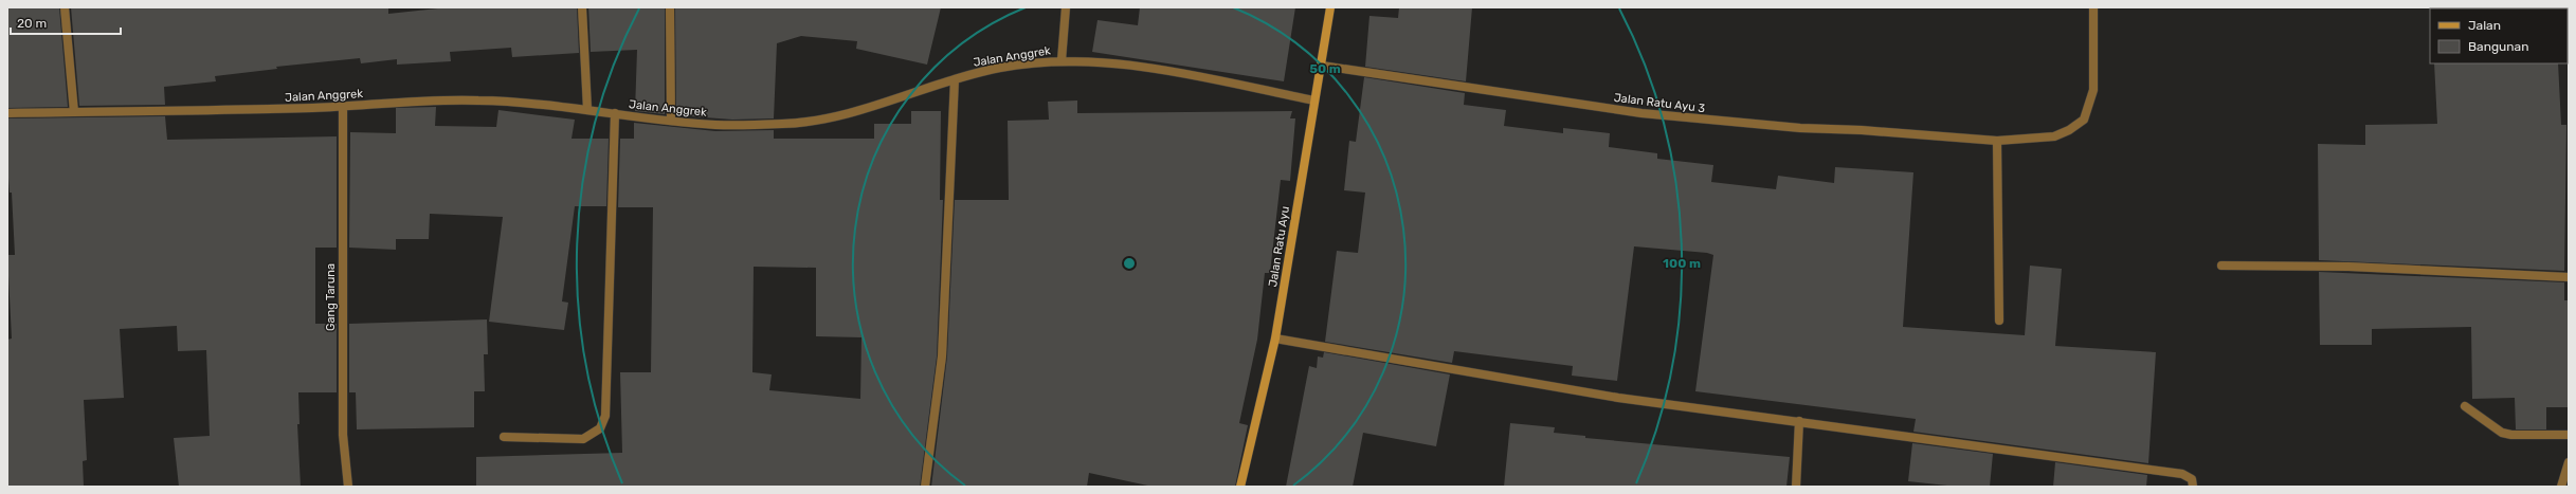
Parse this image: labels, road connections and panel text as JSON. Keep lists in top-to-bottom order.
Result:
{
  "streets": {
    "street": [
      "Jalan Anggrek",
      "Jalan Ratu Ayu 3",
      "Jalan Ratu Ayu",
      "Gang Taruna"
    ]
  },
  "crossings": [
    ["Jalan Anggrek", "Jalan Ratu Ayu"],
    ["Jalan Anggrek", "Gang Taruna"],
    ["Jalan Ratu Ayu 3", "Jalan Ratu Ayu"]
  ],
  "legend": ["Jalan", "Bangunan"],
  "scale_bar": "20 m",
  "rings": ["50 m", "100 m"]
}
